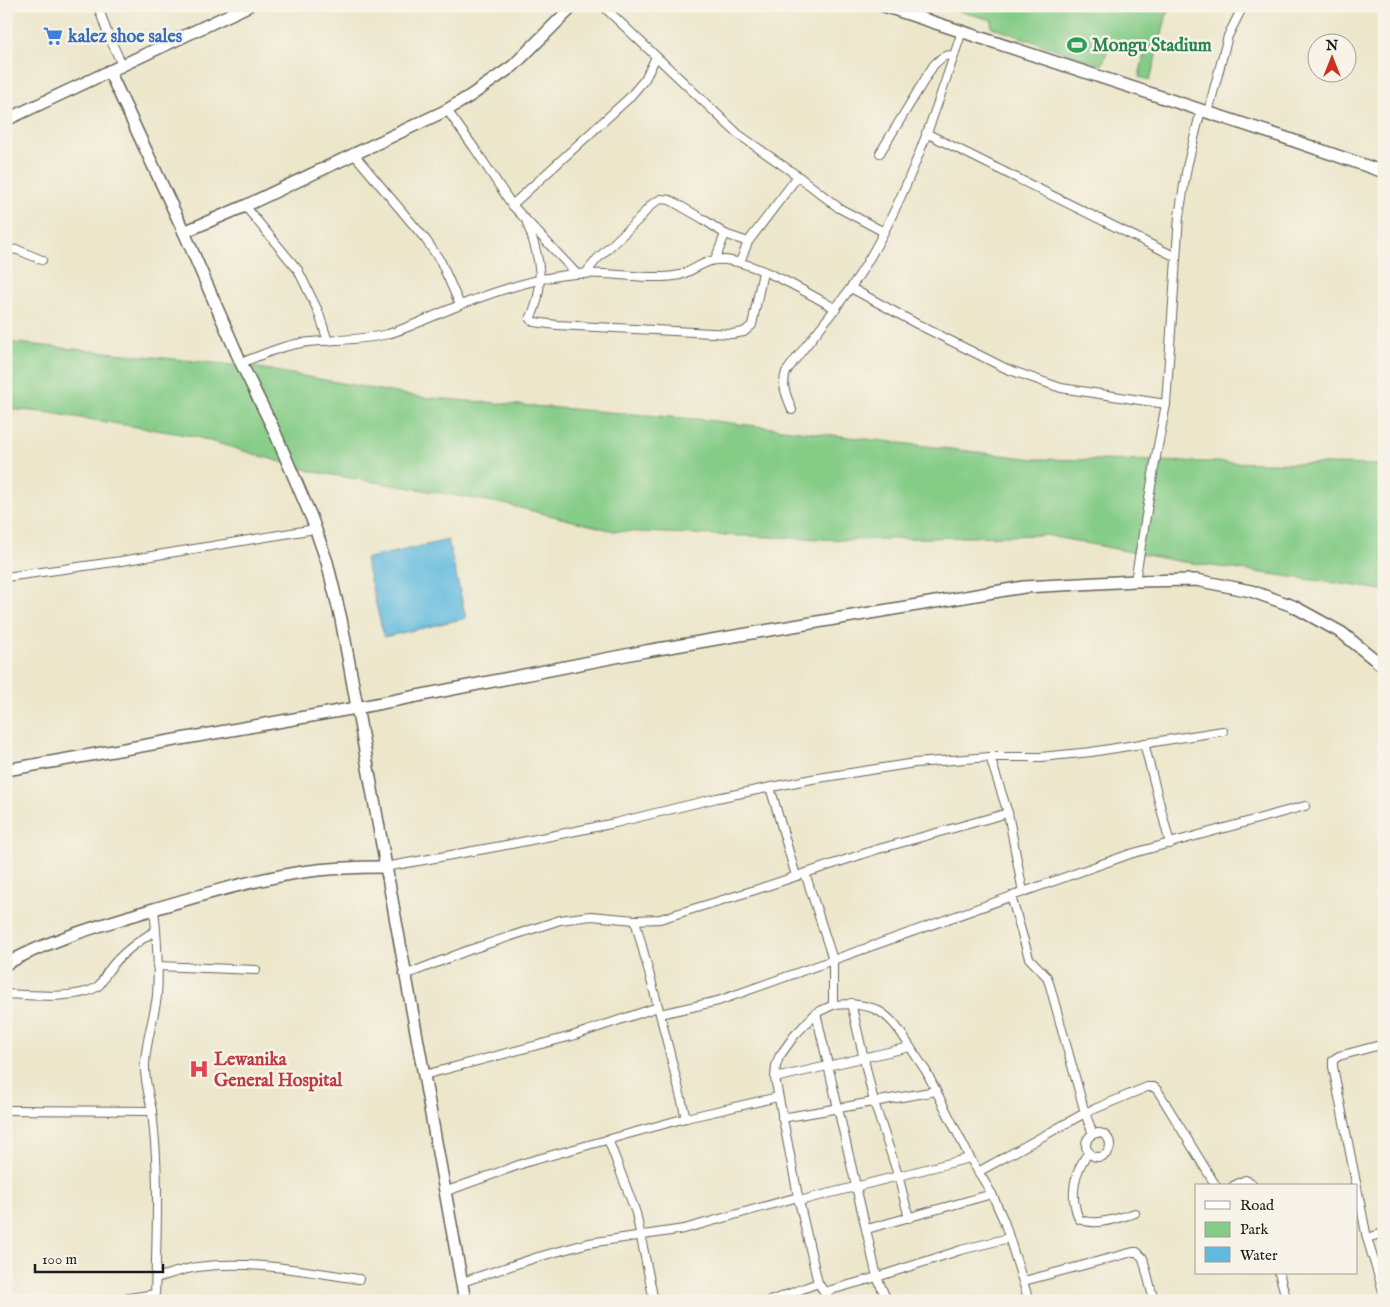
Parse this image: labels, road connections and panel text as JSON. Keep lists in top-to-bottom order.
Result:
{
  "places": {
    "supermarket": ["kalez shoe sales"],
    "sports": ["Mongu Stadium"],
    "hospital": ["Lewanika General Hospital"]
  },
  "legend": ["Road", "Park", "Water"],
  "scale_bar": "100 m",
  "north": "top"
}
